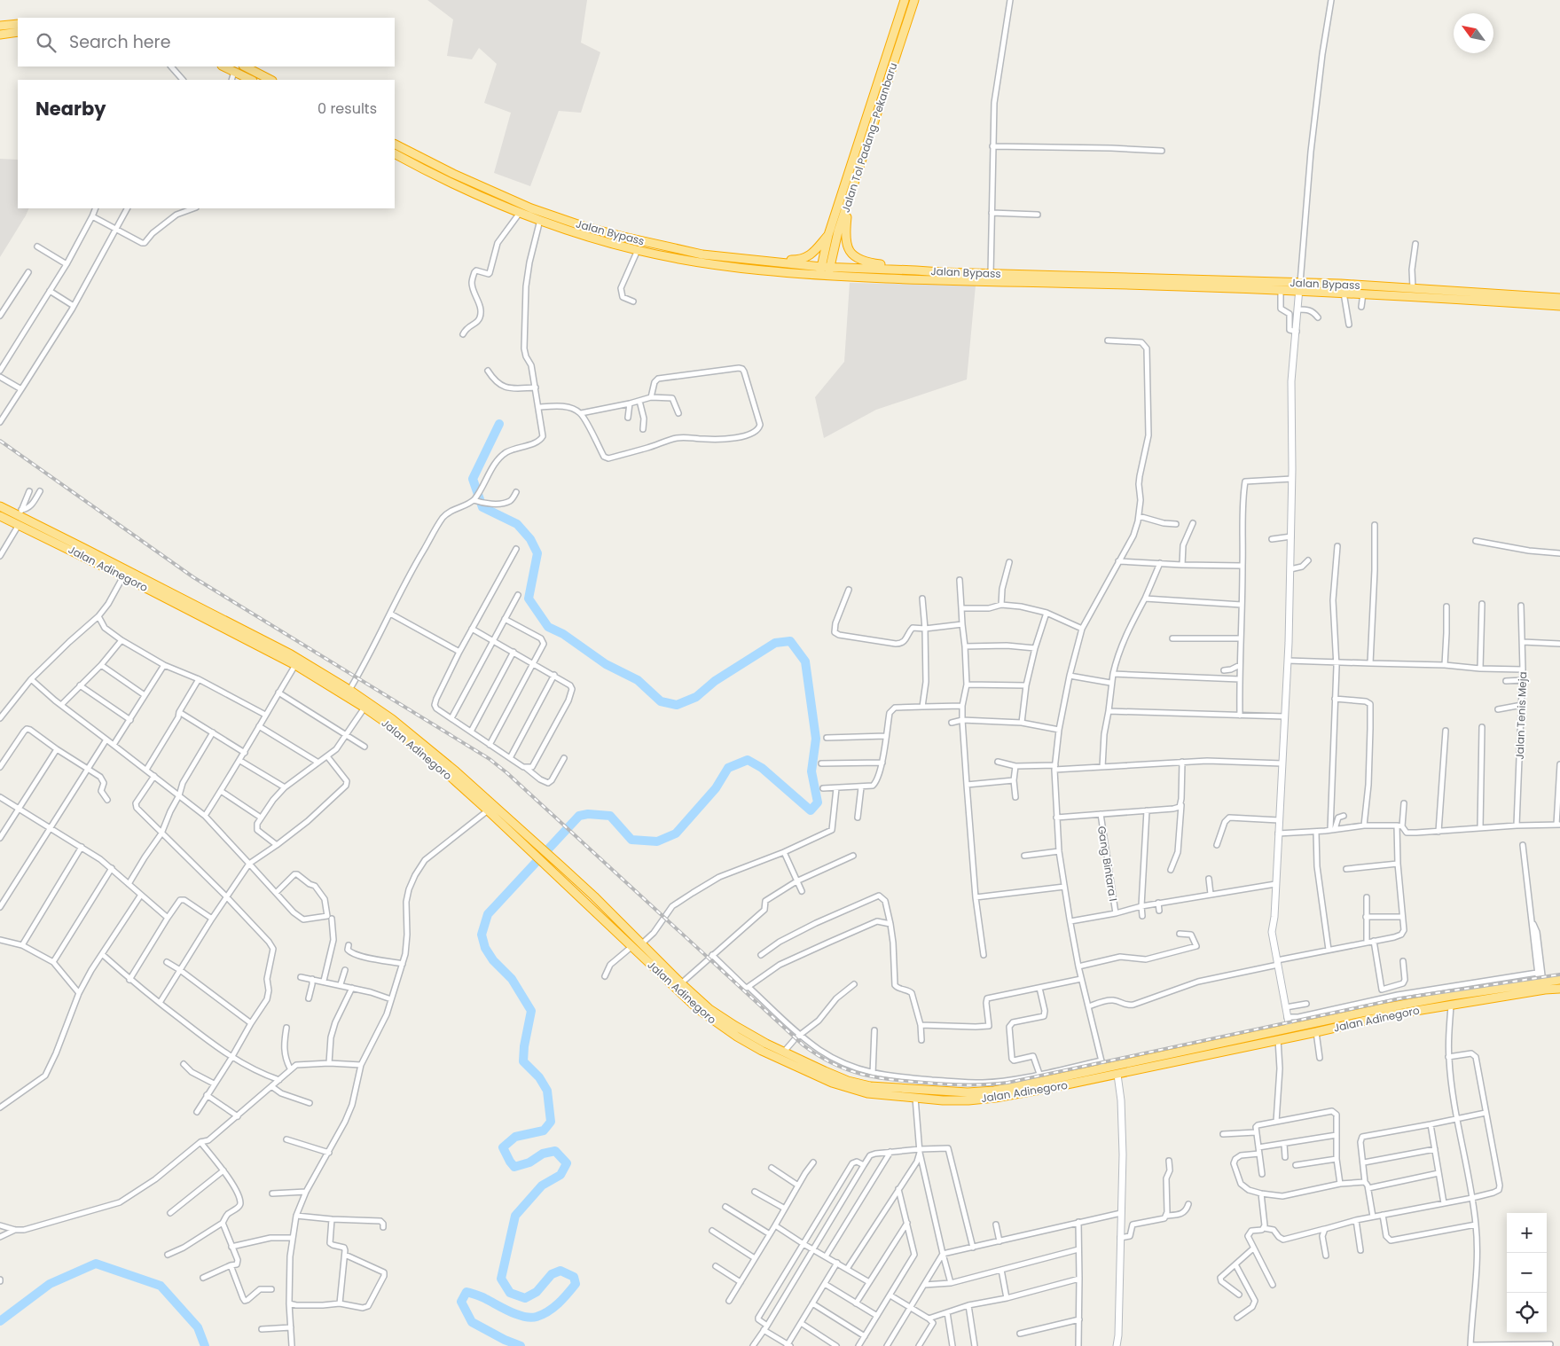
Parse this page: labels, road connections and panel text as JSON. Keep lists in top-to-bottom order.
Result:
{
  "streets": {
    "highway": ["Jalan Tol Padang–Pekanbaru", "Jalan Bypass", "Jalan Adinegoro"],
    "street": ["Jalan Tenis Meja", "Gang Bintara I"]
  },
  "crossings": [
    ["Jalan Tol Padang–Pekanbaru", "Jalan Bypass"]
  ],
  "north": "top left",
  "page": {
    "search": "Search here",
    "heading": ["Nearby", "0 results"],
    "map_buttons": ["+", "−"]
  }
}
